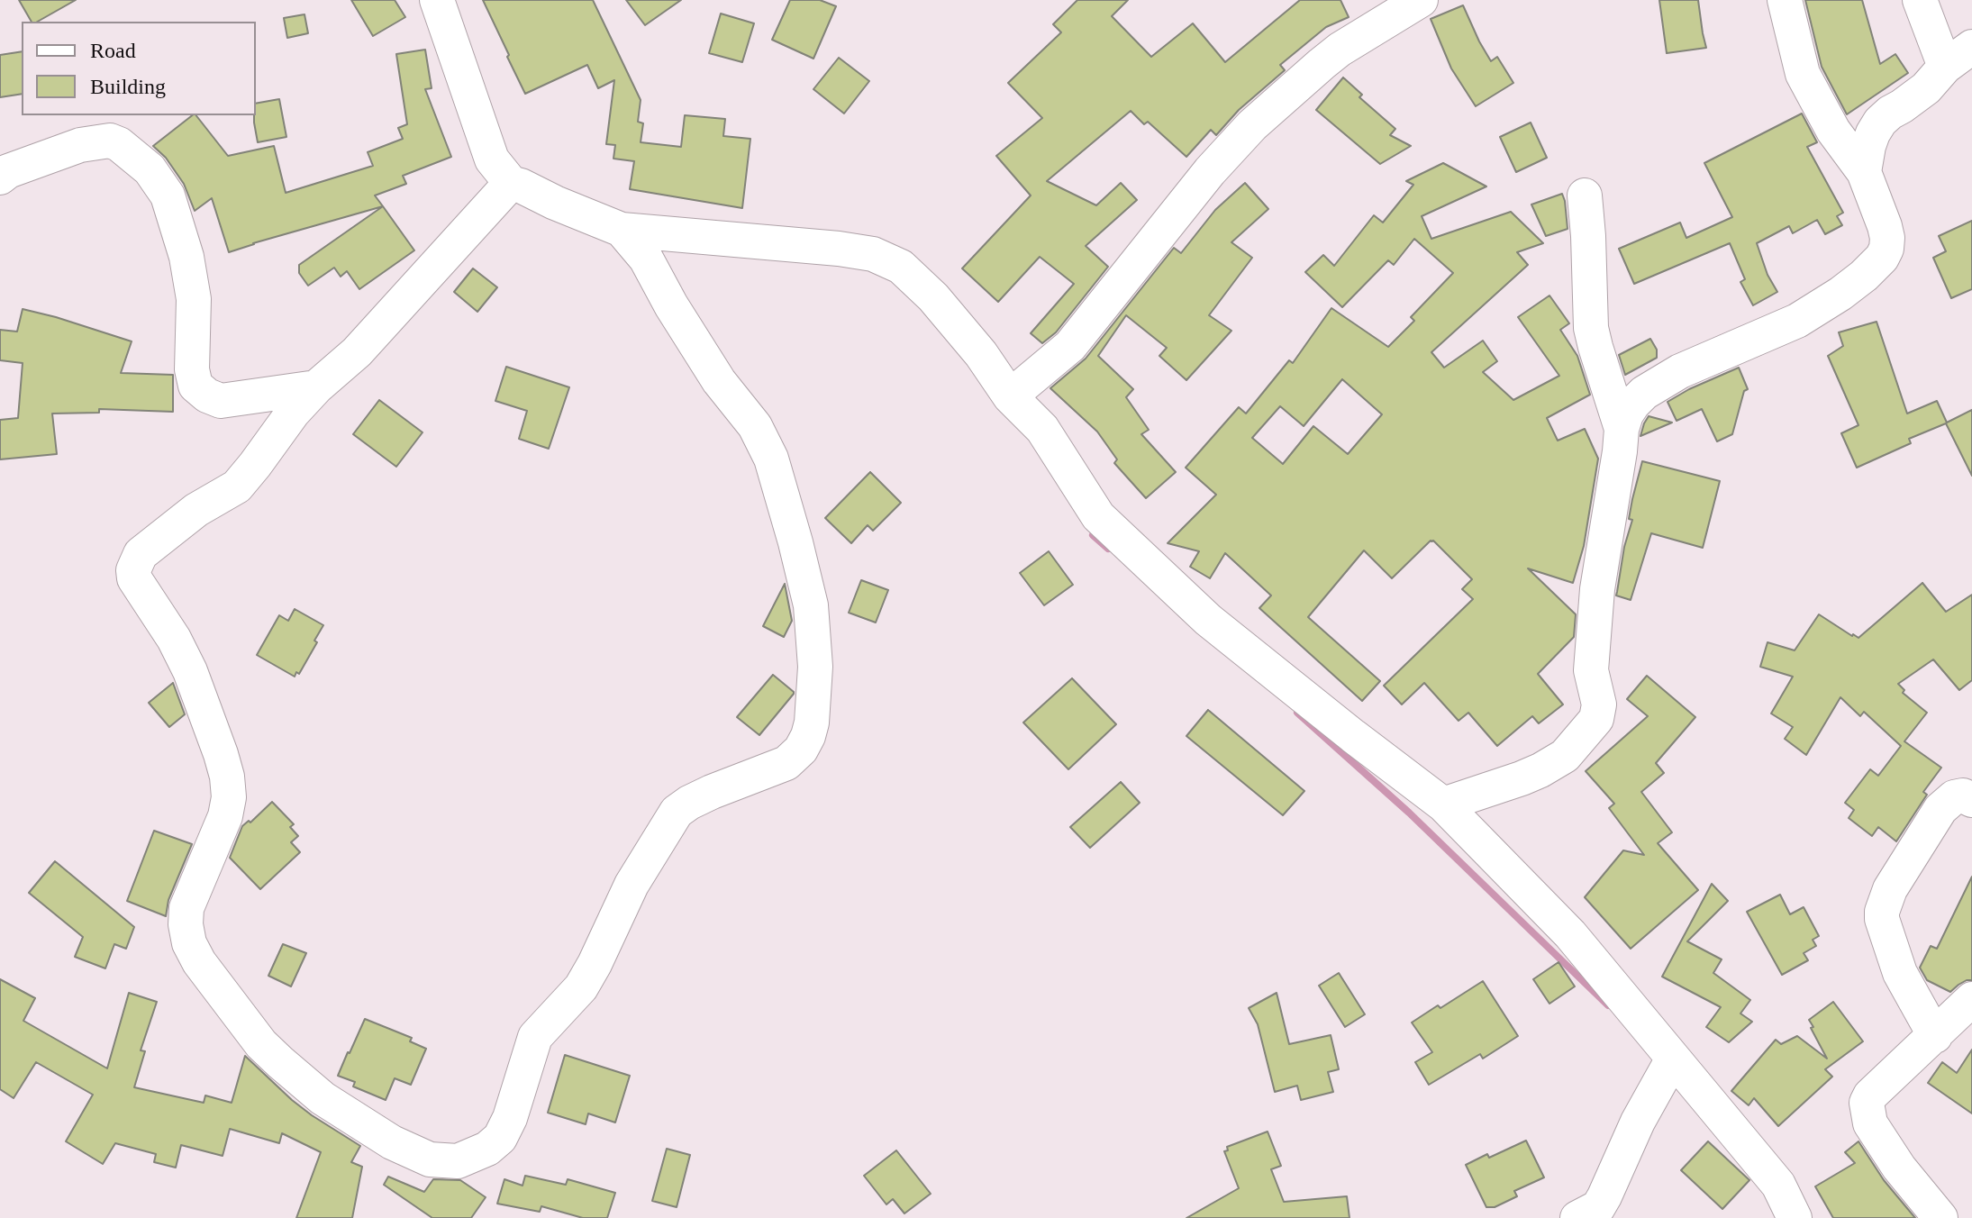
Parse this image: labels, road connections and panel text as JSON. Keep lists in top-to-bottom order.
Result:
{
  "legend": ["Road", "Building"]
}
